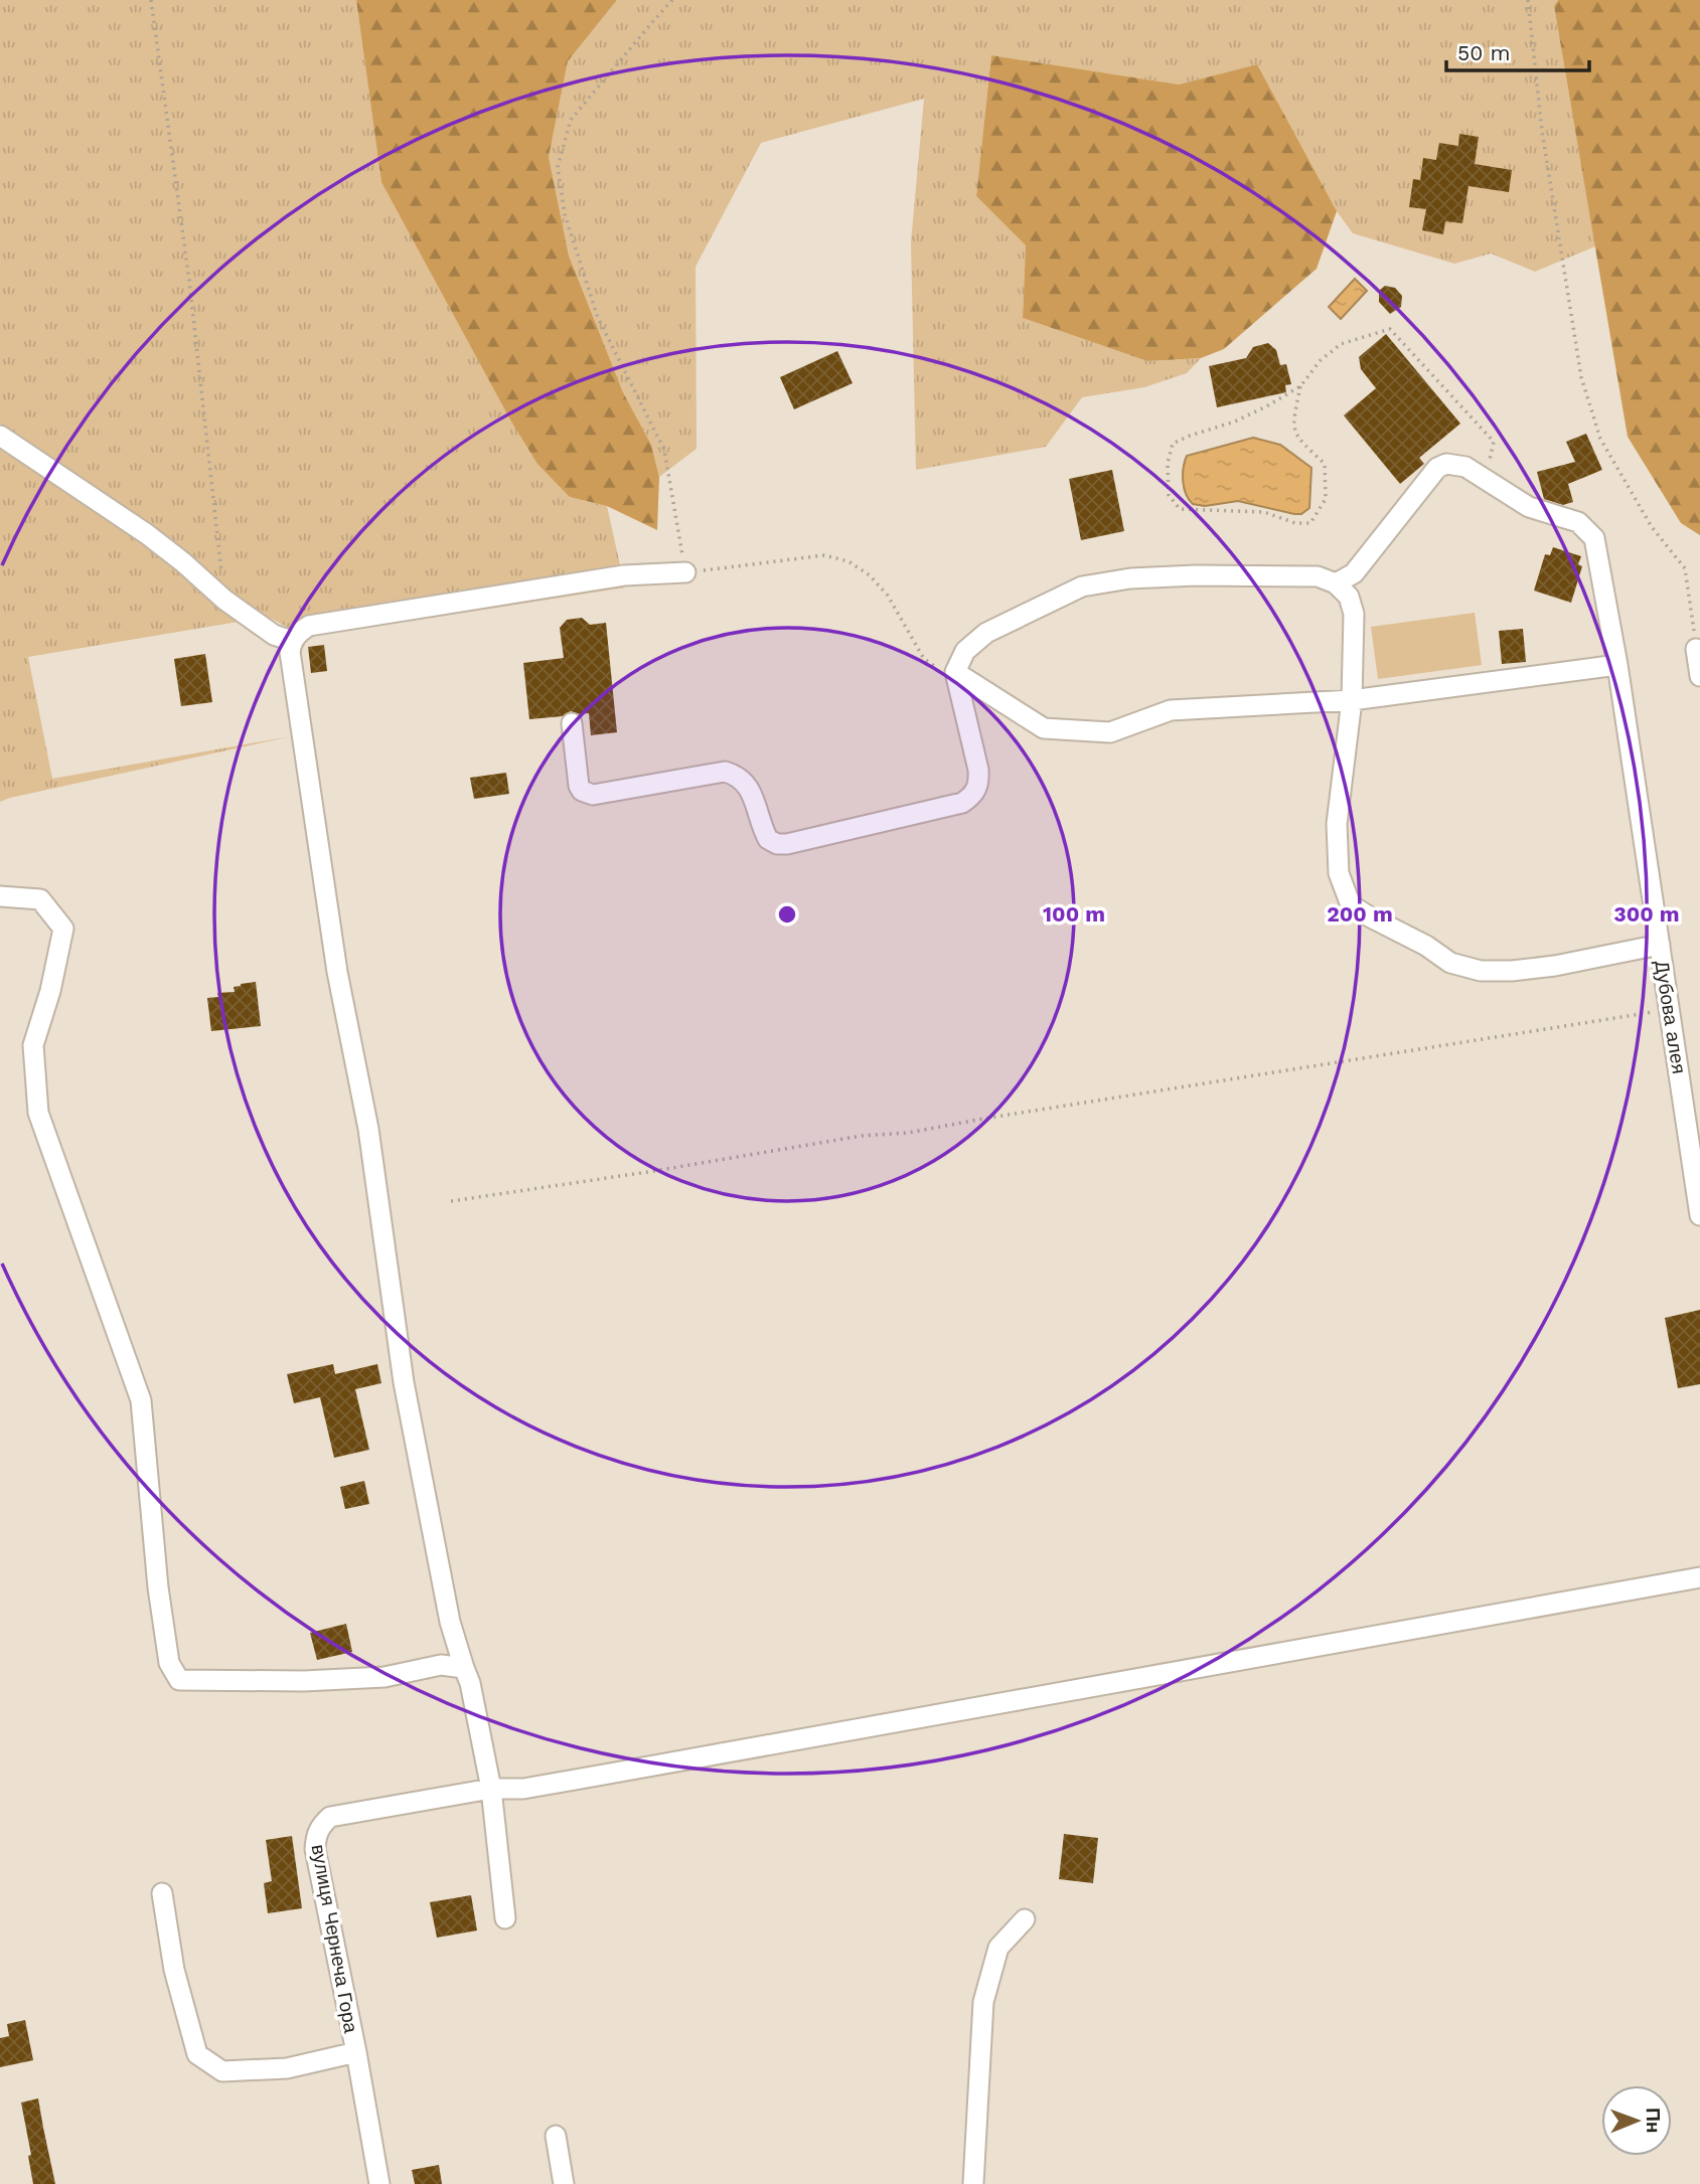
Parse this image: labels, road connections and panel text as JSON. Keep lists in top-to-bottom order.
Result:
{
  "streets": {
    "street": ["Дубова алея", "вулиця Чернеча Гора"]
  },
  "scale_bar": "50 m",
  "north": "right",
  "rings": ["100 m", "200 m", "300 m"]
}
